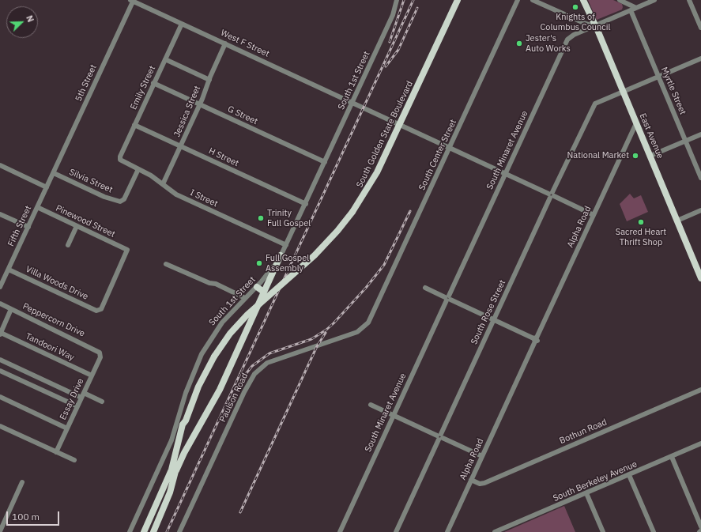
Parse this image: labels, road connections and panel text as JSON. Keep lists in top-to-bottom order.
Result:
{
  "streets": {
    "main road": ["South Golden State Boulevard", "East Avenue"],
    "street": [
      "West F Street",
      "South 1st Street",
      "5th Street",
      "Emily Street",
      "Myrtle Street",
      "Jessica Street",
      "G Street",
      "South Minaret Avenue",
      "South Center Street",
      "H Street",
      "Silvia Street",
      "I Street",
      "Pinewood Street",
      "Fifth Street",
      "Alpha Road",
      "Villa Woods Drive",
      "South Rose Street",
      "Peppercorn Drive",
      "Tandoori Way",
      "Paulson Road",
      "Essay Drive",
      "Bothun Road",
      "South Berkeley Avenue"
    ]
  },
  "crossings": [
    ["West F Street", "South 1st Street"],
    ["West F Street", "5th Street"],
    ["West F Street", "Emily Street"],
    ["West F Street", "Jessica Street"],
    ["West F Street", "South Golden State Boulevard"],
    ["West F Street", "South Minaret Avenue"],
    ["West F Street", "South Center Street"],
    ["West F Street", "Alpha Road"],
    ["West F Street", "South Rose Street"],
    ["South 1st Street", "G Street"],
    ["South 1st Street", "H Street"],
    ["South 1st Street", "I Street"],
    ["5th Street", "Silvia Street"],
    ["5th Street", "Fifth Street"],
    ["Emily Street", "G Street"],
    ["Emily Street", "H Street"],
    ["Emily Street", "I Street"],
    ["Myrtle Street", "South Minaret Avenue"],
    ["Myrtle Street", "South Rose Street"],
    ["Jessica Street", "G Street"],
    ["Jessica Street", "H Street"],
    ["Jessica Street", "I Street"],
    ["East Avenue", "South Minaret Avenue"],
    ["East Avenue", "Alpha Road"],
    ["East Avenue", "South Rose Street"],
    ["South Center Street", "Paulson Road"],
    ["Silvia Street", "I Street"],
    ["Silvia Street", "Fifth Street"],
    ["Pinewood Street", "Fifth Street"],
    ["Pinewood Street", "Villa Woods Drive"],
    ["Fifth Street", "Villa Woods Drive"],
    ["Alpha Road", "Bothun Road"],
    ["Peppercorn Drive", "Essay Drive"],
    ["Tandoori Way", "Essay Drive"]
  ],
  "places": [
    "Knights of Columbus Council",
    "Jester's Auto Works",
    "National Market",
    "Trinity Full Gospel",
    "Sacred Heart Thrift Shop",
    "Full Gospel Assembly"
  ],
  "scale_bar": "100 m",
  "north": "top right"
}
